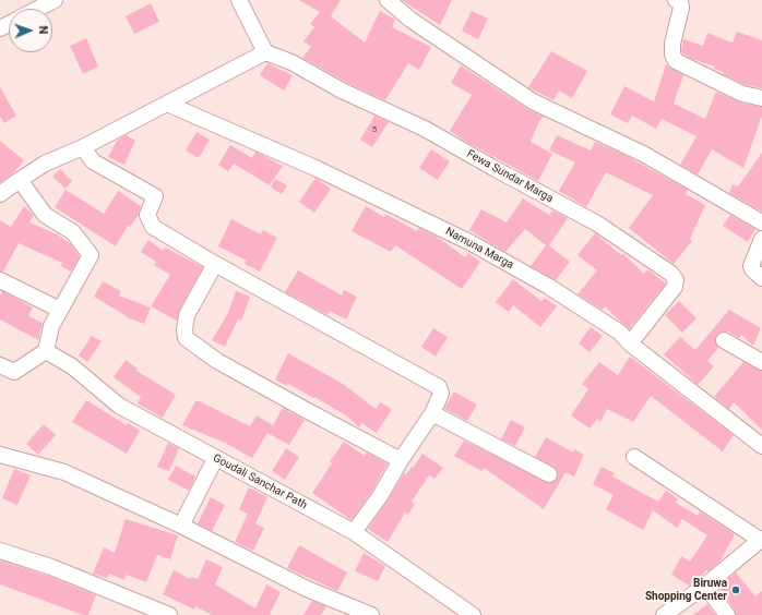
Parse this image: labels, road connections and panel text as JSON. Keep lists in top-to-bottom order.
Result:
{
  "streets": {
    "street": ["Fewa Sundar Marga", "Namuna Marga", "Goudali Sanchar Path"]
  },
  "crossings": [
    ["Fewa Sundar Marga", "Namuna Marga"]
  ],
  "places": ["Biruwa Shopping Center"],
  "house_numbers": ["5"],
  "north": "right"
}
